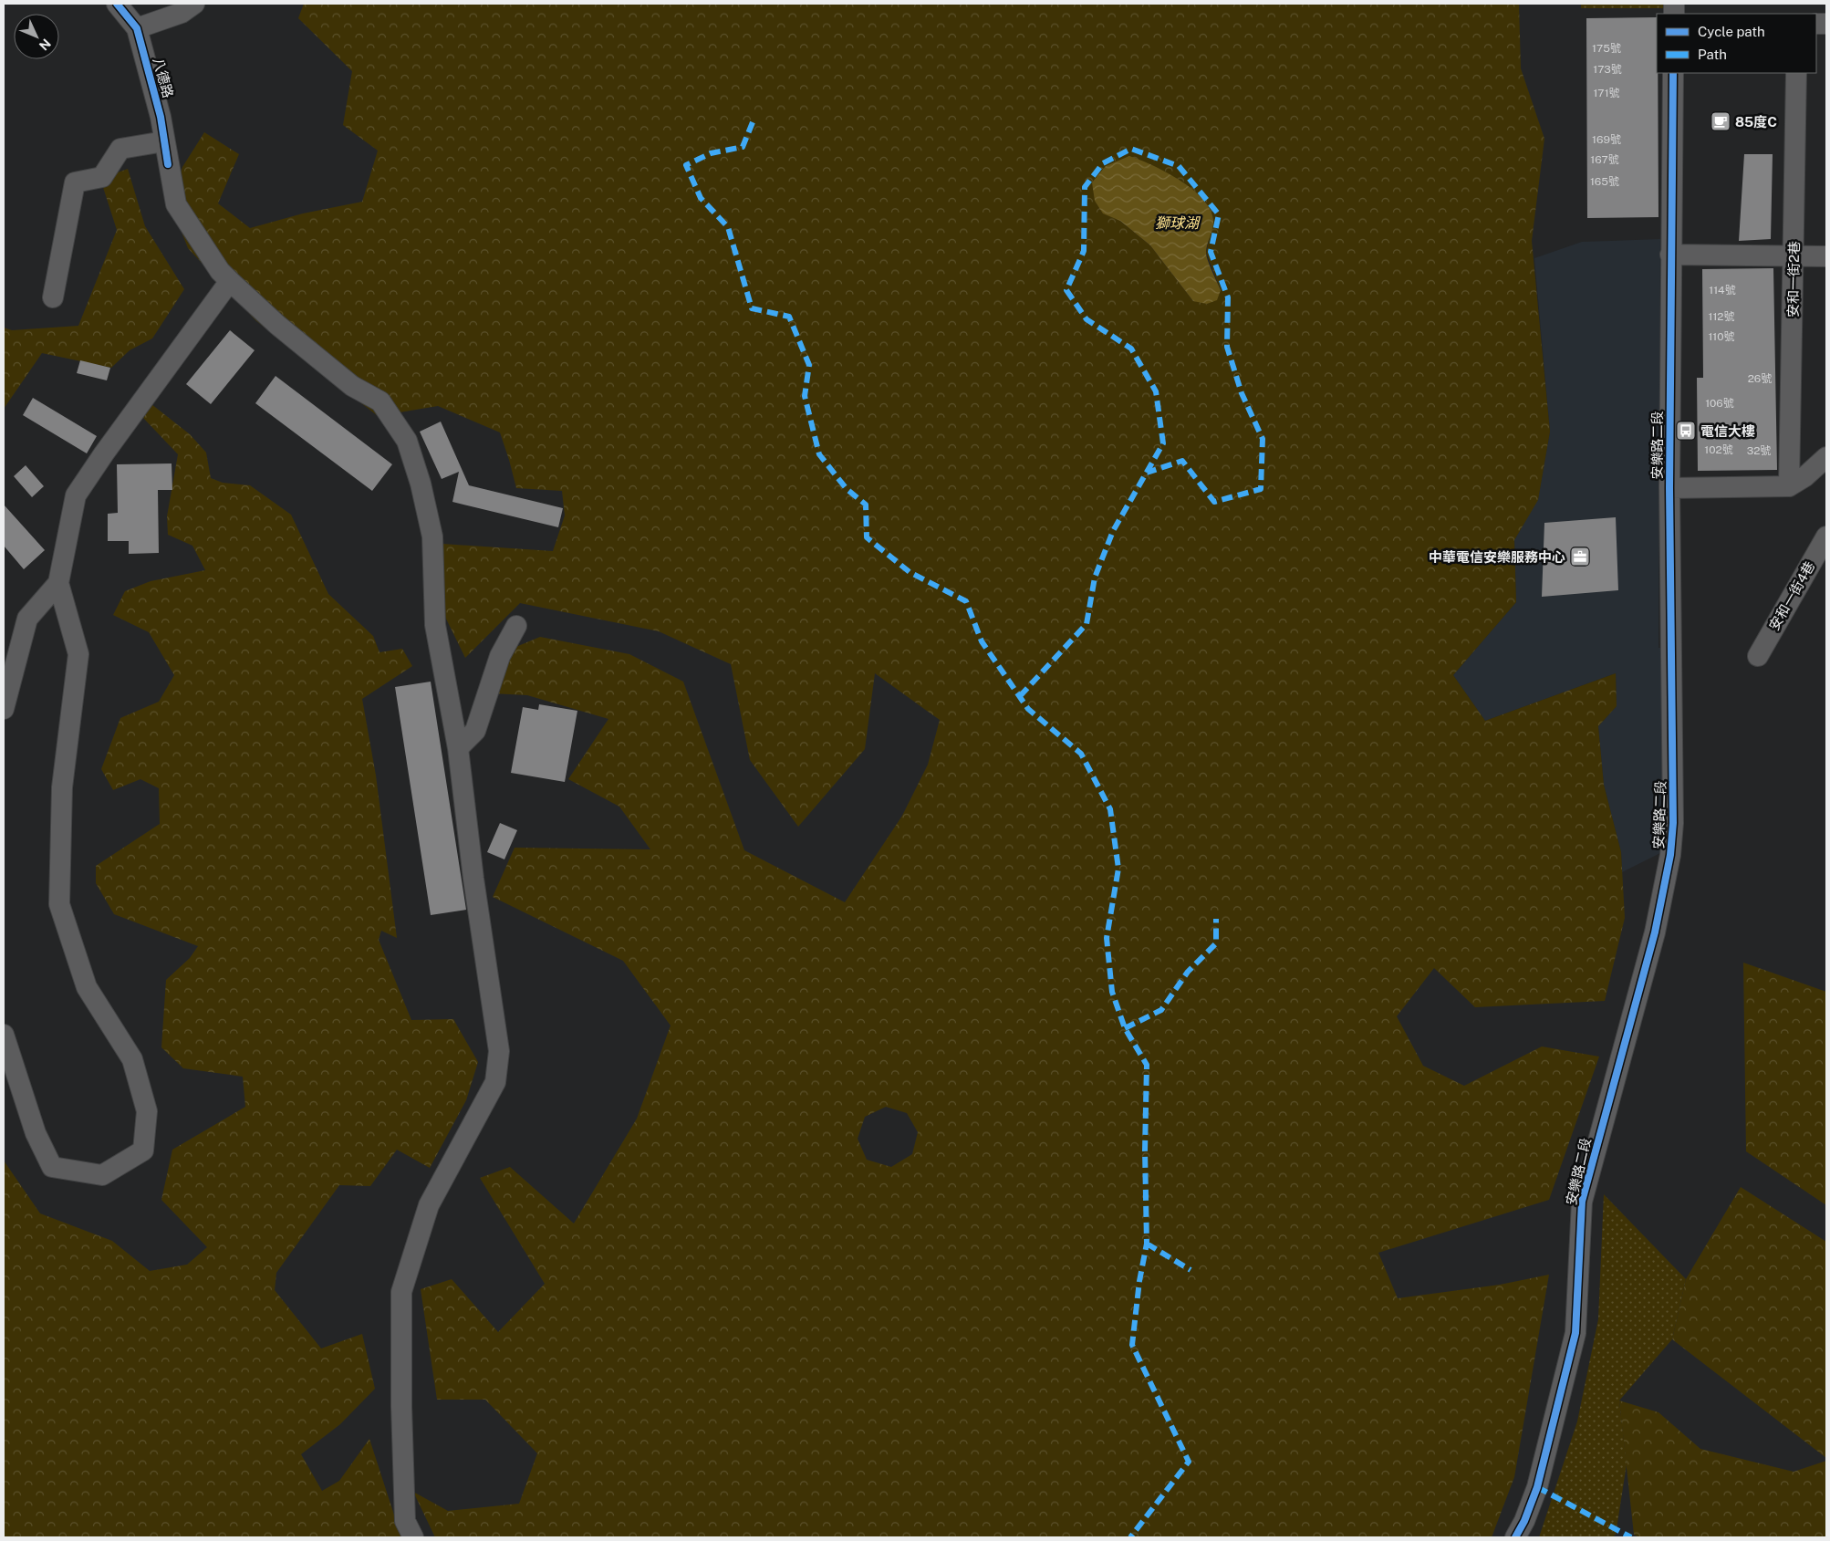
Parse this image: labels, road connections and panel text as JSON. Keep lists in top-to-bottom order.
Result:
{
  "streets": {
    "street": [
      "八德路",
      "安和一街2巷",
      "安樂路二段",
      "安和一街4巷"
    ]
  },
  "water": ["獅球湖"],
  "places": {
    "cafe": ["85度C"],
    "bus stop": ["電信大樓"],
    "office": ["中華電信安樂服務中心"]
  },
  "house_numbers": [
    "175號",
    "173號",
    "171號",
    "169號",
    "167號",
    "165號",
    "114號",
    "112號",
    "110號",
    "26號",
    "106號",
    "102號",
    "32號"
  ],
  "legend": ["Cycle path", "Path"],
  "north": "bottom right"
}
